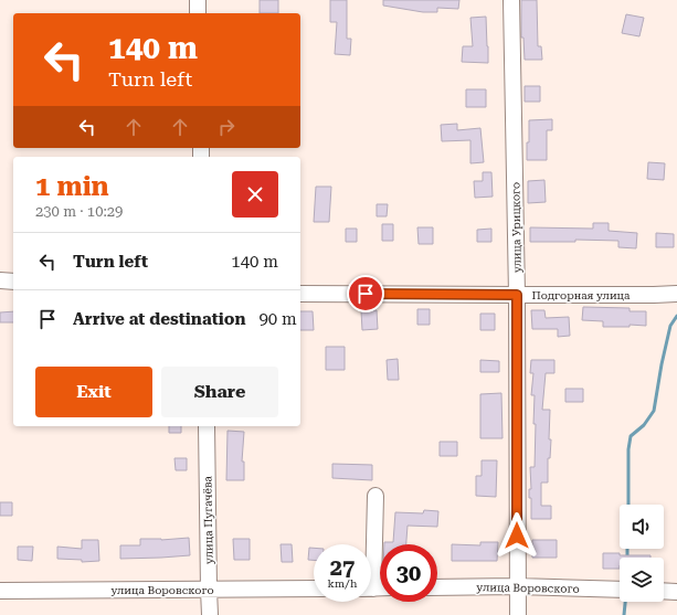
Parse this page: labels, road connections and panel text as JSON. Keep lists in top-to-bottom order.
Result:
{
  "streets": {
    "street": [
      "улица Урицкого",
      "Подгорная улица",
      "улица Пугачёва",
      "улица Воровского"
    ]
  },
  "crossings": [
    ["улица Урицкого", "Подгорная улица"],
    ["улица Урицкого", "улица Воровского"],
    ["улица Пугачёва", "улица Воровского"]
  ],
  "page": {
    "turn": ["140 m", "Turn left"],
    "heading": ["1 min", "230 m · 10:29"],
    "list": [
      {
        "name": "Turn left",
        "value": "140 m"
      },
      {
        "name": "Arrive at destination",
        "value": "90 m"
      }
    ],
    "buttons": ["Exit", "Share"],
    "speed": "27 km/h",
    "limit": "30"
  }
}
